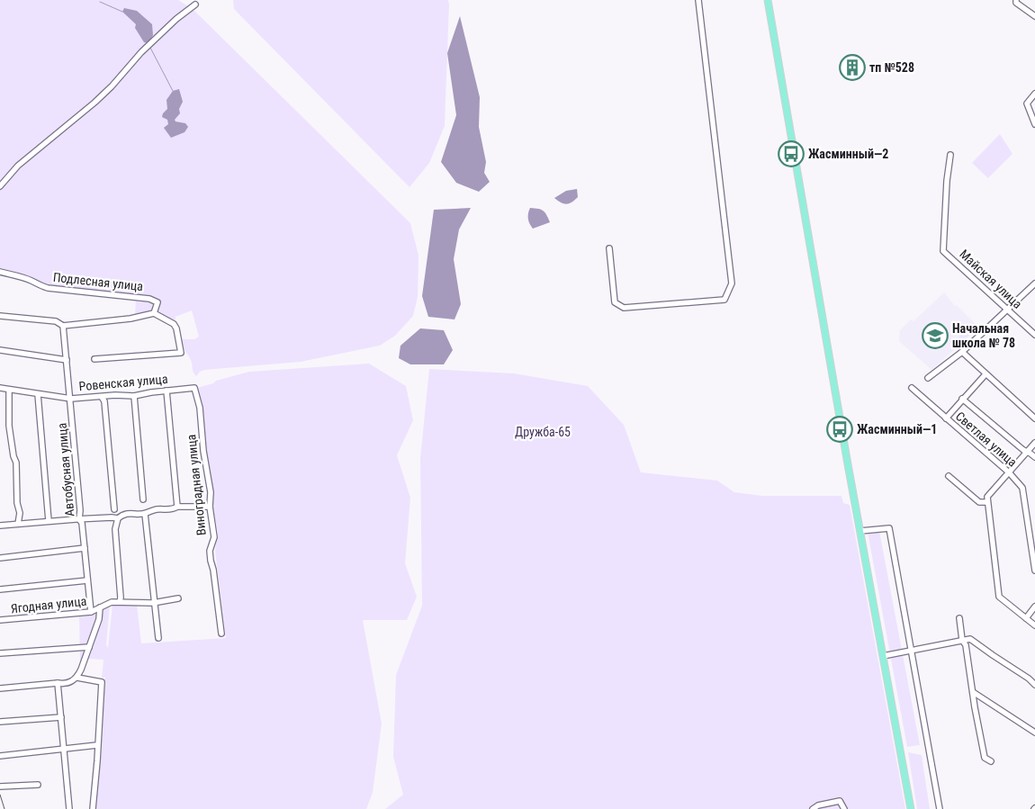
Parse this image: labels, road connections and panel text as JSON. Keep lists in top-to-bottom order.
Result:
{
  "streets": {
    "street": [
      "Майская улица",
      "Подлесная улица",
      "Ровенская улица",
      "Светлая улица",
      "Автобусная улица",
      "Виноградная улица",
      "Ягодная улица"
    ]
  },
  "crossings": [
    ["Ровенская улица", "Автобусная улица"],
    ["Ровенская улица", "Виноградная улица"],
    ["Автобусная улица", "Ягодная улица"]
  ],
  "parks": ["Дружба-65"],
  "places": {
    "building": ["тп №528"],
    "bus stop": ["Жасминный—2", "Жасминный—1"],
    "school or university": ["Начальная школа № 78"]
  }
}
